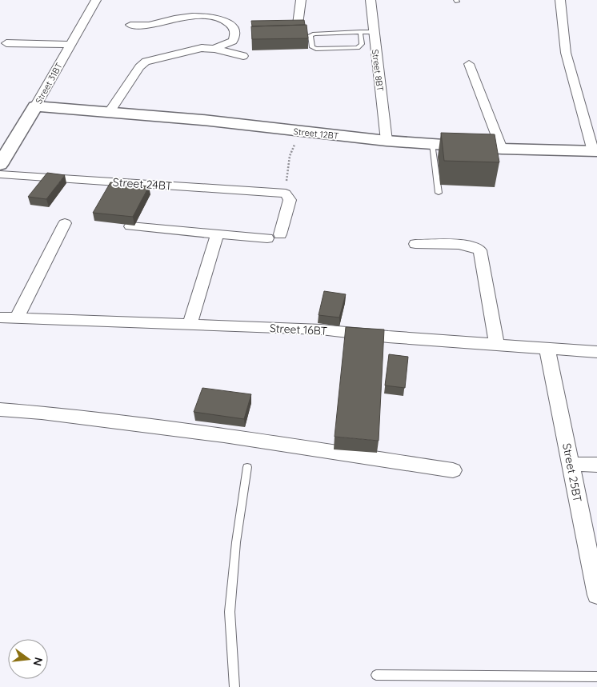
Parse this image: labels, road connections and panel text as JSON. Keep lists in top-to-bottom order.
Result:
{
  "streets": {
    "street": [
      "Street 8BT",
      "Street 31BT",
      "Street 12BT",
      "Street 24BT",
      "Street 16BT",
      "Street 25BT"
    ]
  },
  "crossings": [
    ["Street 8BT", "Street 12BT"],
    ["Street 31BT", "Street 12BT"],
    ["Street 16BT", "Street 25BT"]
  ],
  "north": "right"
}
